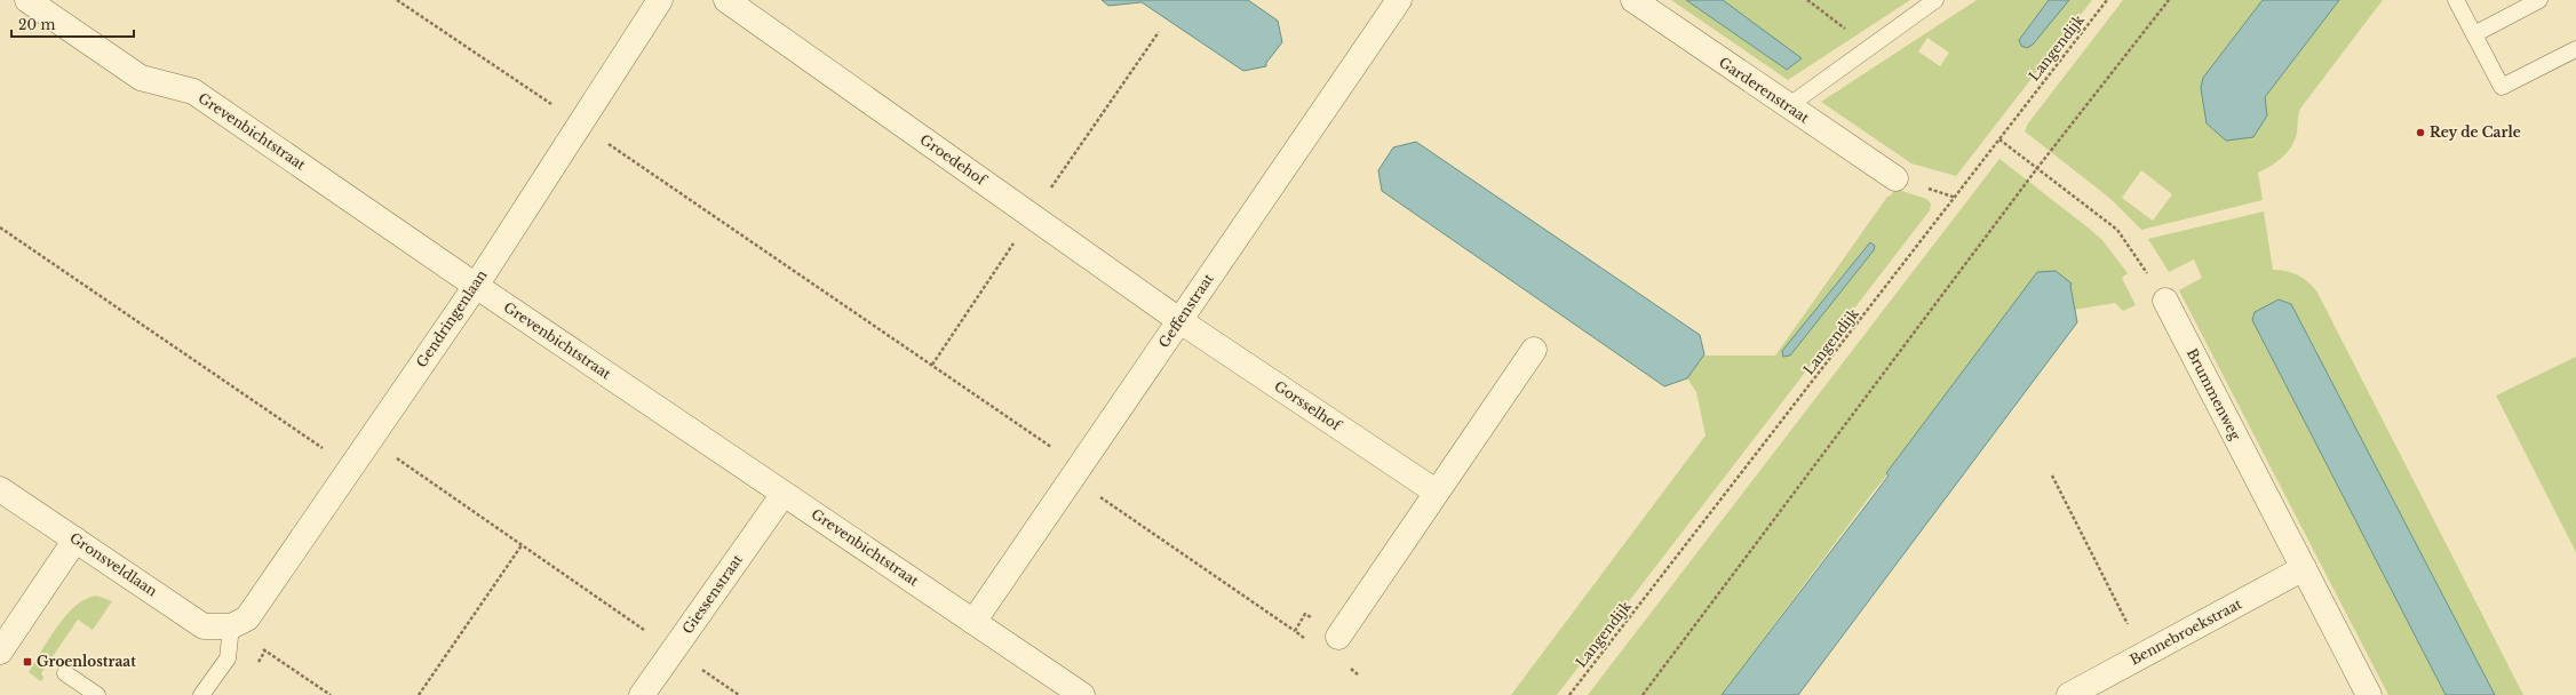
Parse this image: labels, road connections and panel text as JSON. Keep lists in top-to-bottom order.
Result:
{
  "streets": {
    "street": [
      "Garderenstraat",
      "Grevenbichtstraat",
      "Groedehof",
      "Geffenstraat",
      "Gendringenlaan",
      "Brummenweg",
      "Gorsselhof",
      "Gronsveldlaan",
      "Giessenstraat",
      "Bennebroekstraat"
    ],
    "path": ["Langendijk"]
  },
  "crossings": [
    ["Grevenbichtstraat", "Geffenstraat"],
    ["Grevenbichtstraat", "Gendringenlaan"],
    ["Grevenbichtstraat", "Giessenstraat"],
    ["Groedehof", "Geffenstraat"],
    ["Groedehof", "Gorsselhof"],
    ["Geffenstraat", "Gorsselhof"],
    ["Gendringenlaan", "Gronsveldlaan"],
    ["Brummenweg", "Bennebroekstraat"]
  ],
  "places": {
    "other": ["Rey de Carle"],
    "transit": ["Groenlostraat"]
  },
  "scale_bar": "20 m"
}
